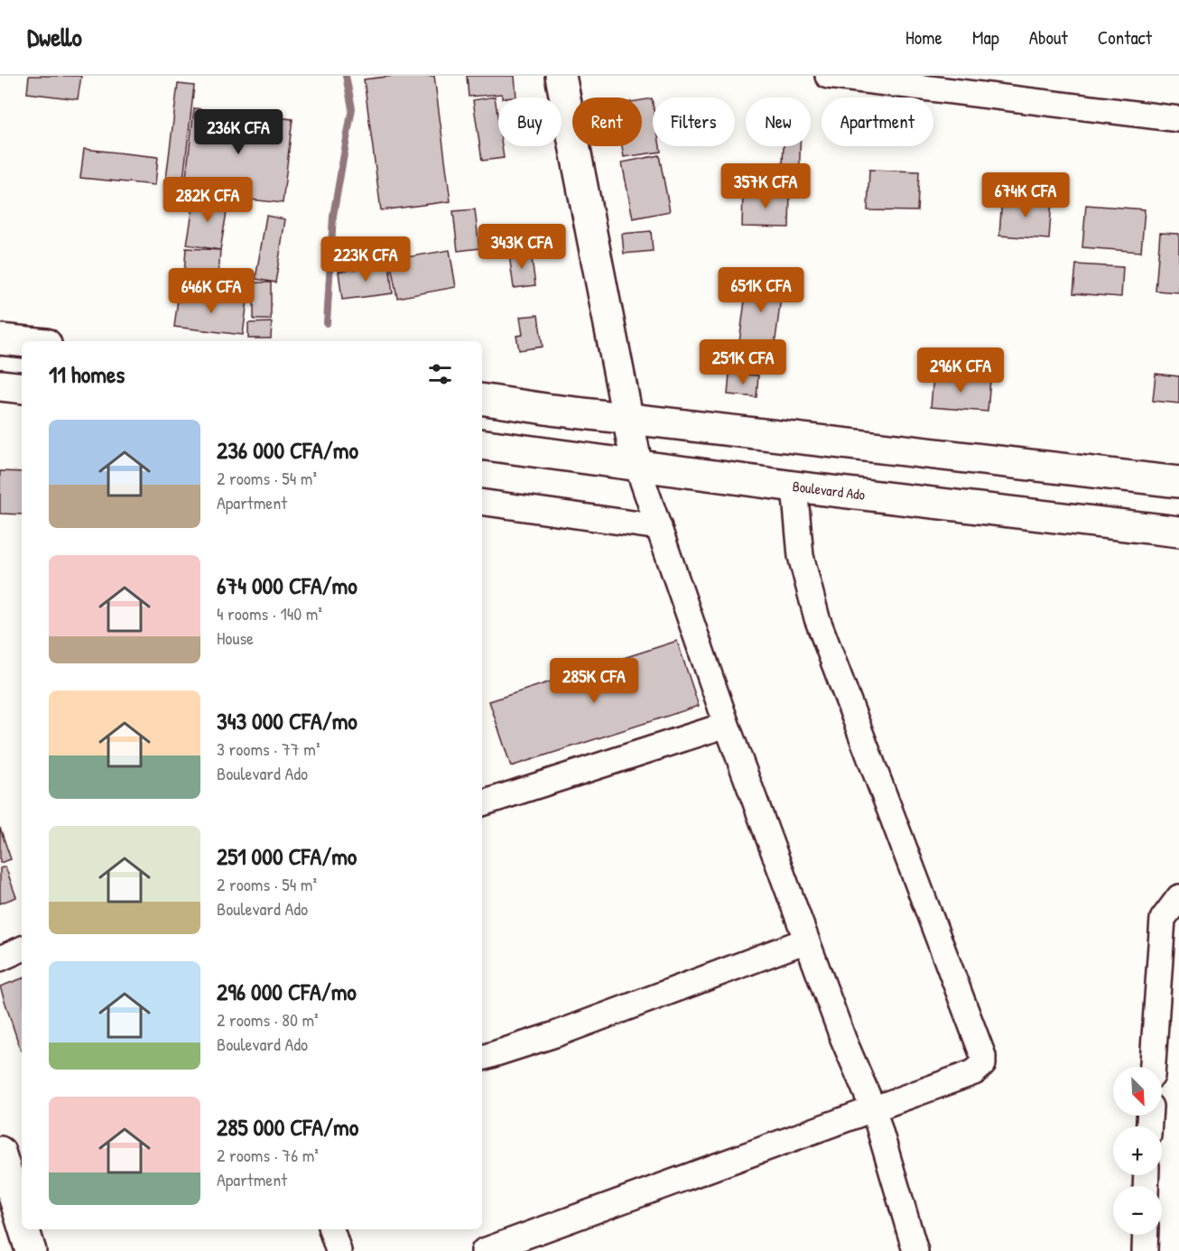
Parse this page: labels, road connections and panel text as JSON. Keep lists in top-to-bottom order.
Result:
{
  "streets": {
    "main road": ["Boulevard Ado"]
  },
  "north": "bottom right",
  "page": {
    "header": "Dwello",
    "nav": [
      "Home",
      "Map",
      "About",
      "Contact"
    ],
    "chip": [
      "Buy",
      "Rent",
      "Filters",
      "New",
      "Apartment"
    ],
    "price": [
      "236K CFA",
      "357K CFA",
      "674K CFA",
      "282K CFA",
      "343K CFA",
      "223K CFA",
      "651K CFA",
      "646K CFA",
      "251K CFA",
      "296K CFA",
      "285K CFA"
    ],
    "heading": "11 homes",
    "list": [
      {
        "name": "236 000 CFA/mo",
        "note": "2 rooms · 54 m² · Apartment"
      },
      {
        "name": "674 000 CFA/mo",
        "note": "4 rooms · 140 m² · House"
      },
      {
        "name": "343 000 CFA/mo",
        "note": "3 rooms · 77 m² · Boulevard Ado"
      },
      {
        "name": "251 000 CFA/mo",
        "note": "2 rooms · 54 m² · Boulevard Ado"
      },
      {
        "name": "296 000 CFA/mo",
        "note": "2 rooms · 80 m² · Boulevard Ado"
      },
      {
        "name": "285 000 CFA/mo",
        "note": "2 rooms · 76 m² · Apartment"
      }
    ],
    "map_buttons": ["+", "−"]
  }
}
